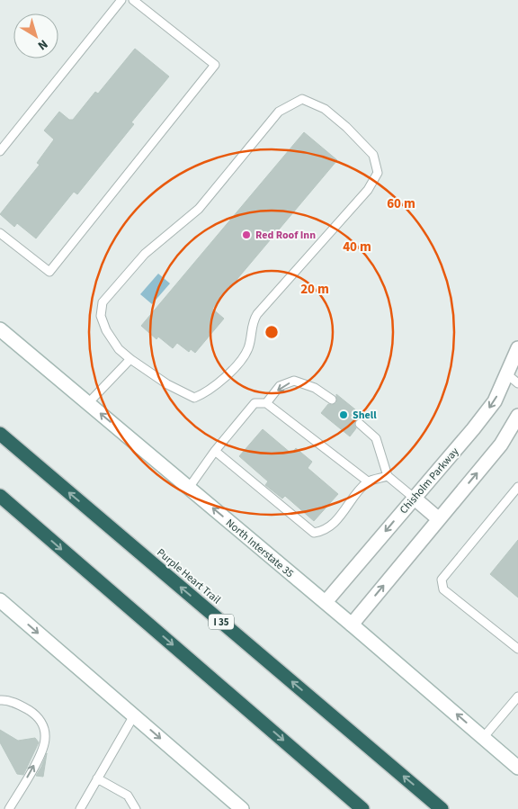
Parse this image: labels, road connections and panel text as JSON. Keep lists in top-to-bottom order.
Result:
{
  "streets": {
    "highway": ["Purple Heart Trail", "I 35"],
    "main road": ["Chisholm Parkway", "North Interstate 35"]
  },
  "crossings": [
    ["Chisholm Parkway", "North Interstate 35"]
  ],
  "one_way": ["North Interstate 35"],
  "places": ["Red Roof Inn", "Shell"],
  "north": "bottom right",
  "rings": ["60 m", "40 m", "20 m"]
}
